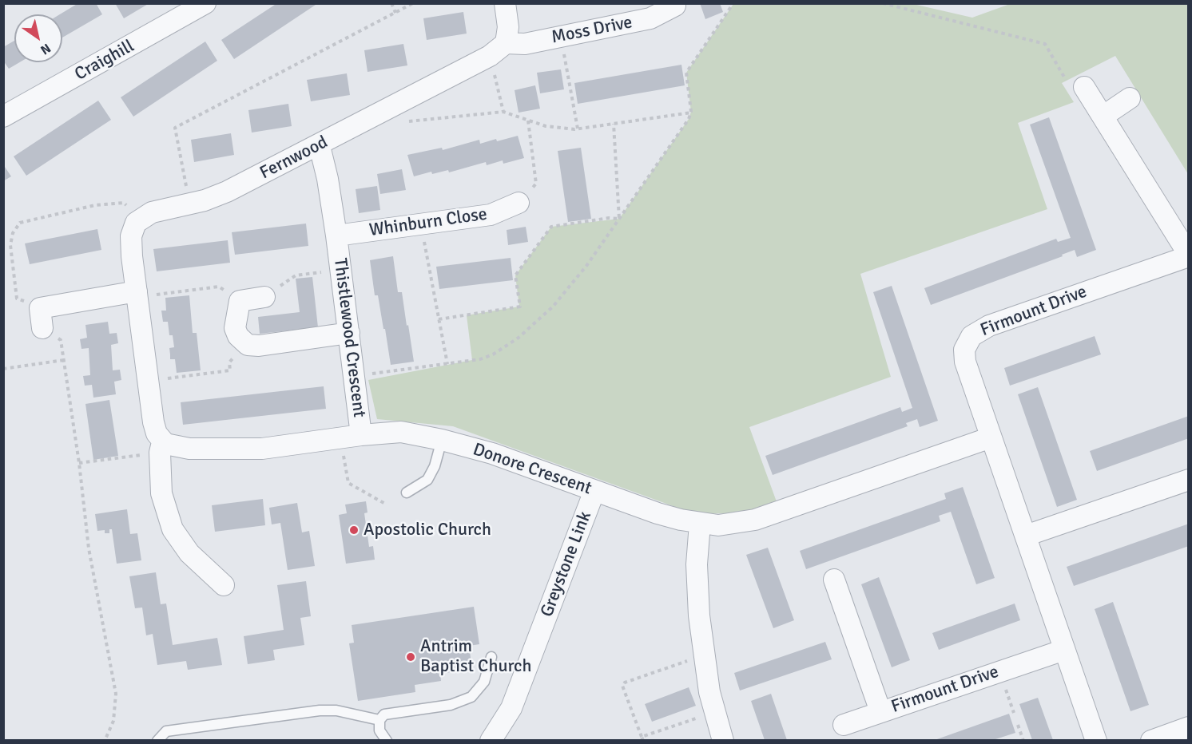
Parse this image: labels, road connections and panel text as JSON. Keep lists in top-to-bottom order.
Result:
{
  "streets": {
    "street": [
      "Moss Drive",
      "Craighill",
      "Fernwood",
      "Whinburn Close",
      "Firmount Drive",
      "Thistlewood Crescent",
      "Donore Crescent",
      "Greystone Link"
    ]
  },
  "crossings": [
    ["Moss Drive", "Fernwood"],
    ["Fernwood", "Thistlewood Crescent"],
    ["Whinburn Close", "Thistlewood Crescent"],
    ["Firmount Drive", "Donore Crescent"],
    ["Thistlewood Crescent", "Donore Crescent"],
    ["Donore Crescent", "Greystone Link"]
  ],
  "places": ["Apostolic Church", "Antrim Baptist Church"],
  "north": "bottom right"
}
